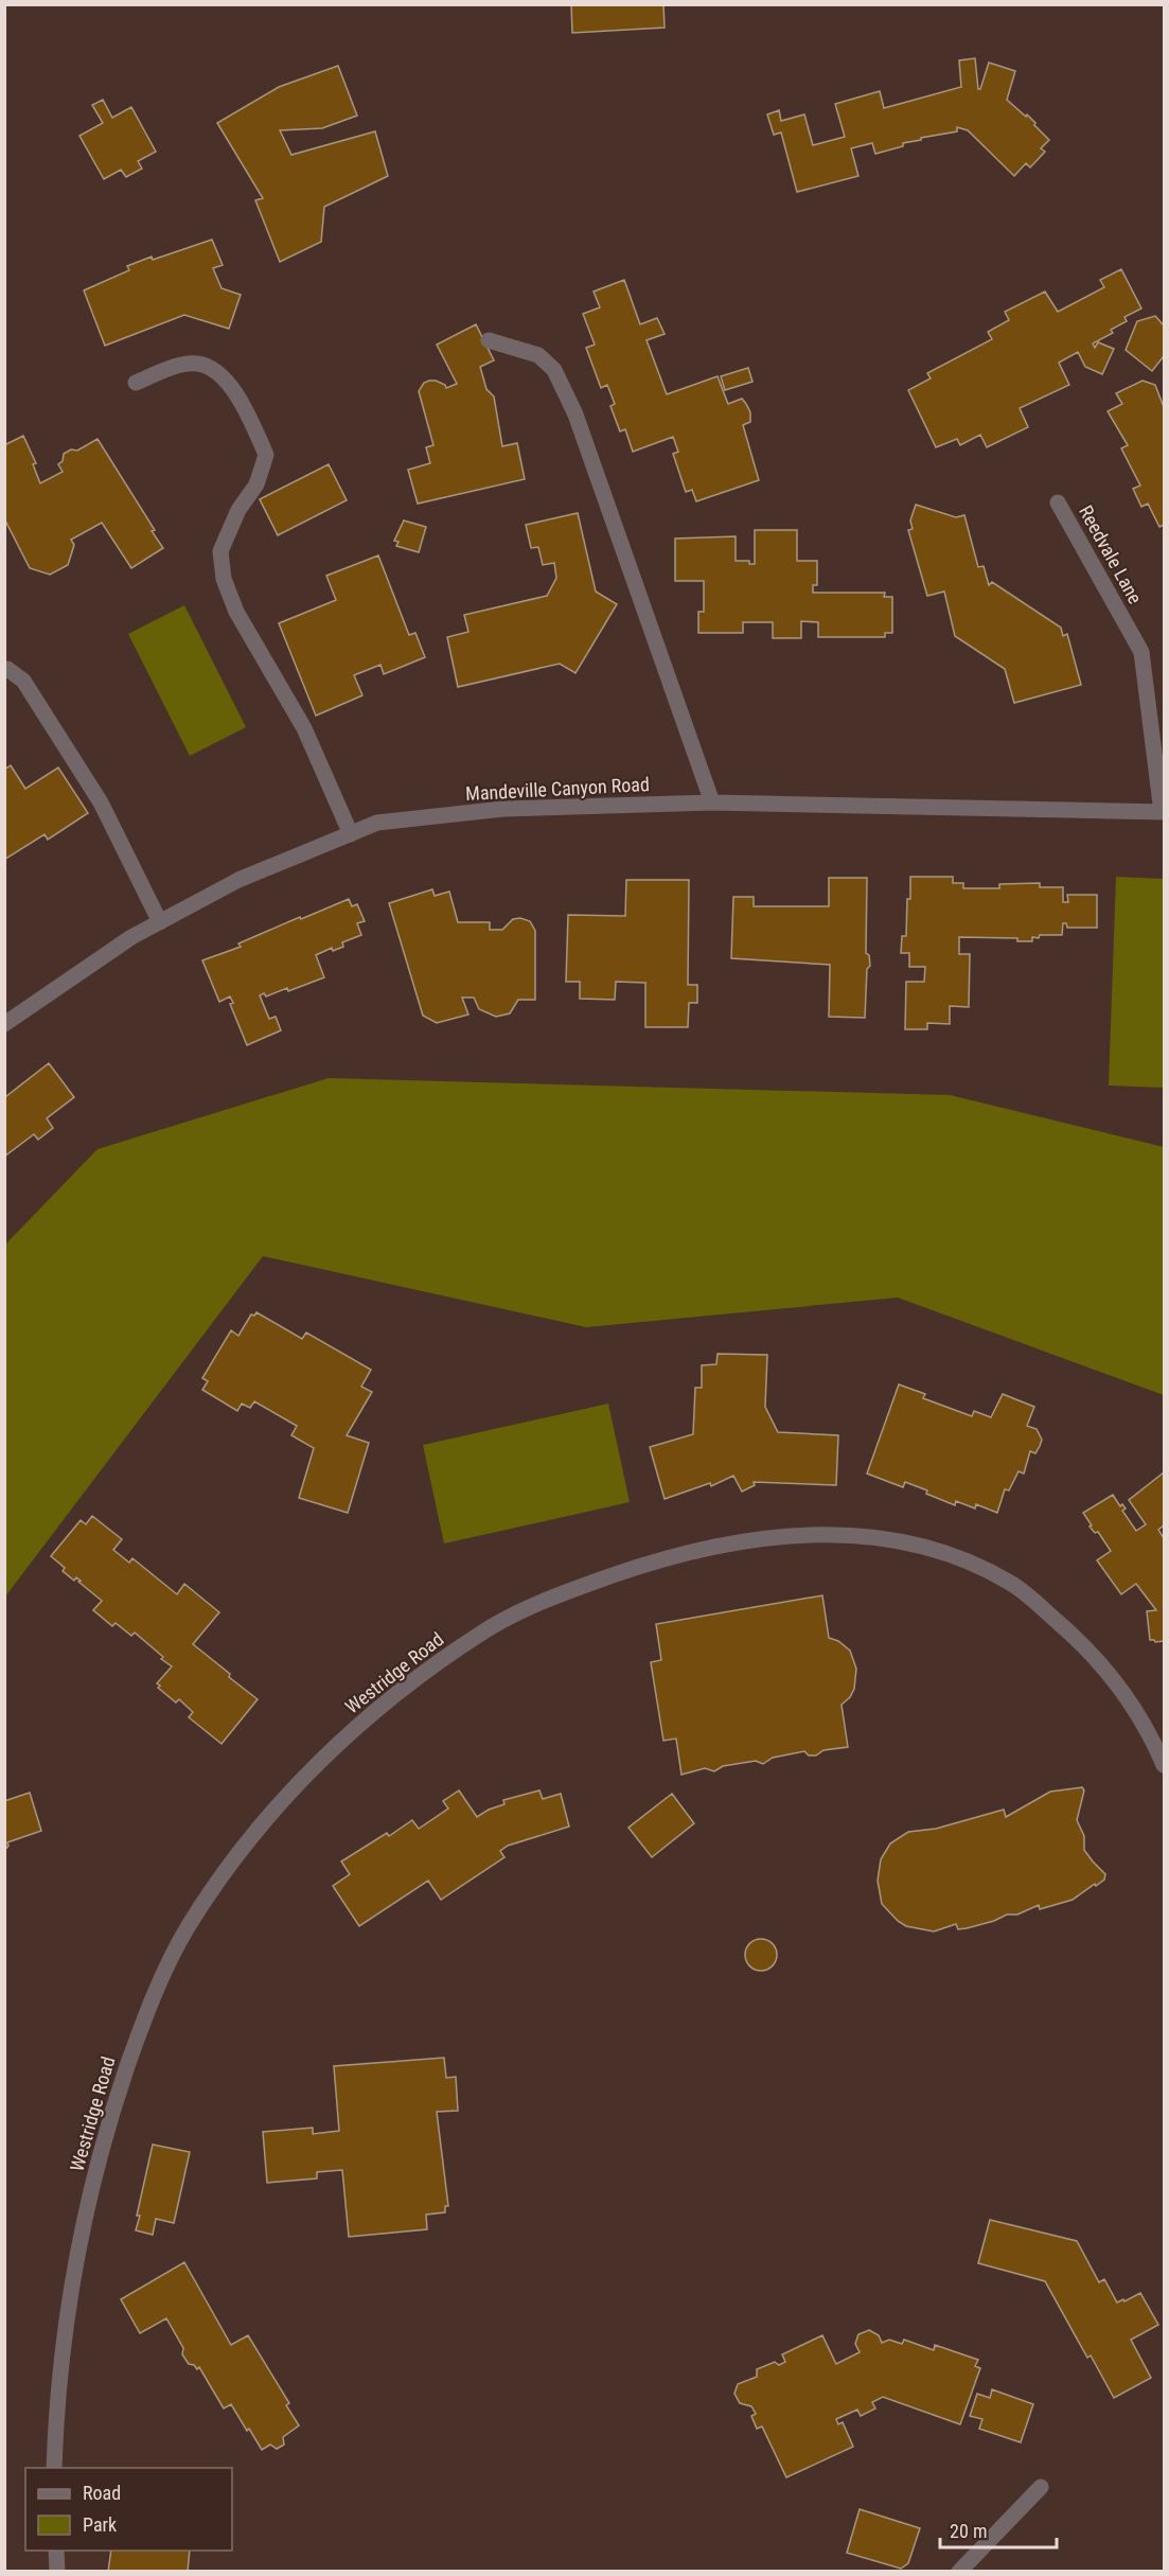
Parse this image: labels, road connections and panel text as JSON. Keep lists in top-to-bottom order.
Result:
{
  "streets": {
    "street": ["Reedvale Lane", "Mandeville Canyon Road", "Westridge Road"]
  },
  "crossings": [
    ["Reedvale Lane", "Mandeville Canyon Road"]
  ],
  "legend": ["Road", "Park"],
  "scale_bar": "20 m"
}
